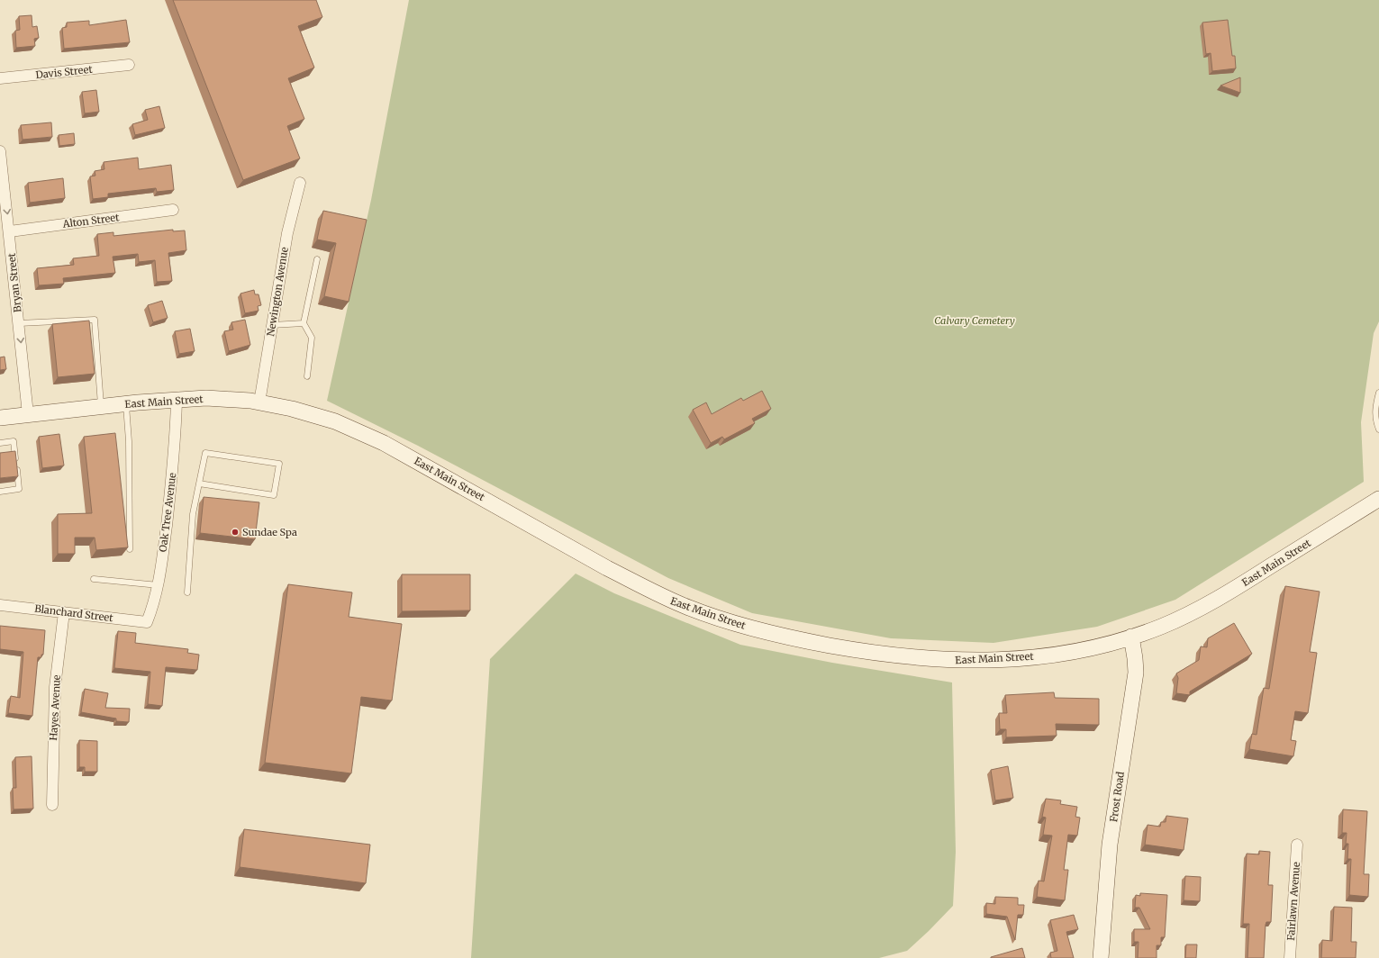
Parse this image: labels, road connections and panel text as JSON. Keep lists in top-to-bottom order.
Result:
{
  "streets": {
    "main road": ["East Main Street", "Frost Road"],
    "street": [
      "Davis Street",
      "Alton Street",
      "Bryan Street",
      "Newington Avenue",
      "Oak Tree Avenue",
      "Blanchard Street",
      "Hayes Avenue",
      "Fairlawn Avenue"
    ]
  },
  "crossings": [
    ["Alton Street", "Bryan Street"],
    ["Bryan Street", "East Main Street"],
    ["Newington Avenue", "East Main Street"],
    ["East Main Street", "Oak Tree Avenue"],
    ["East Main Street", "Frost Road"],
    ["Oak Tree Avenue", "Blanchard Street"],
    ["Blanchard Street", "Hayes Avenue"]
  ],
  "one_way": ["Bryan Street"],
  "parks": ["Calvary Cemetery"],
  "places": ["Sundae Spa"]
}
